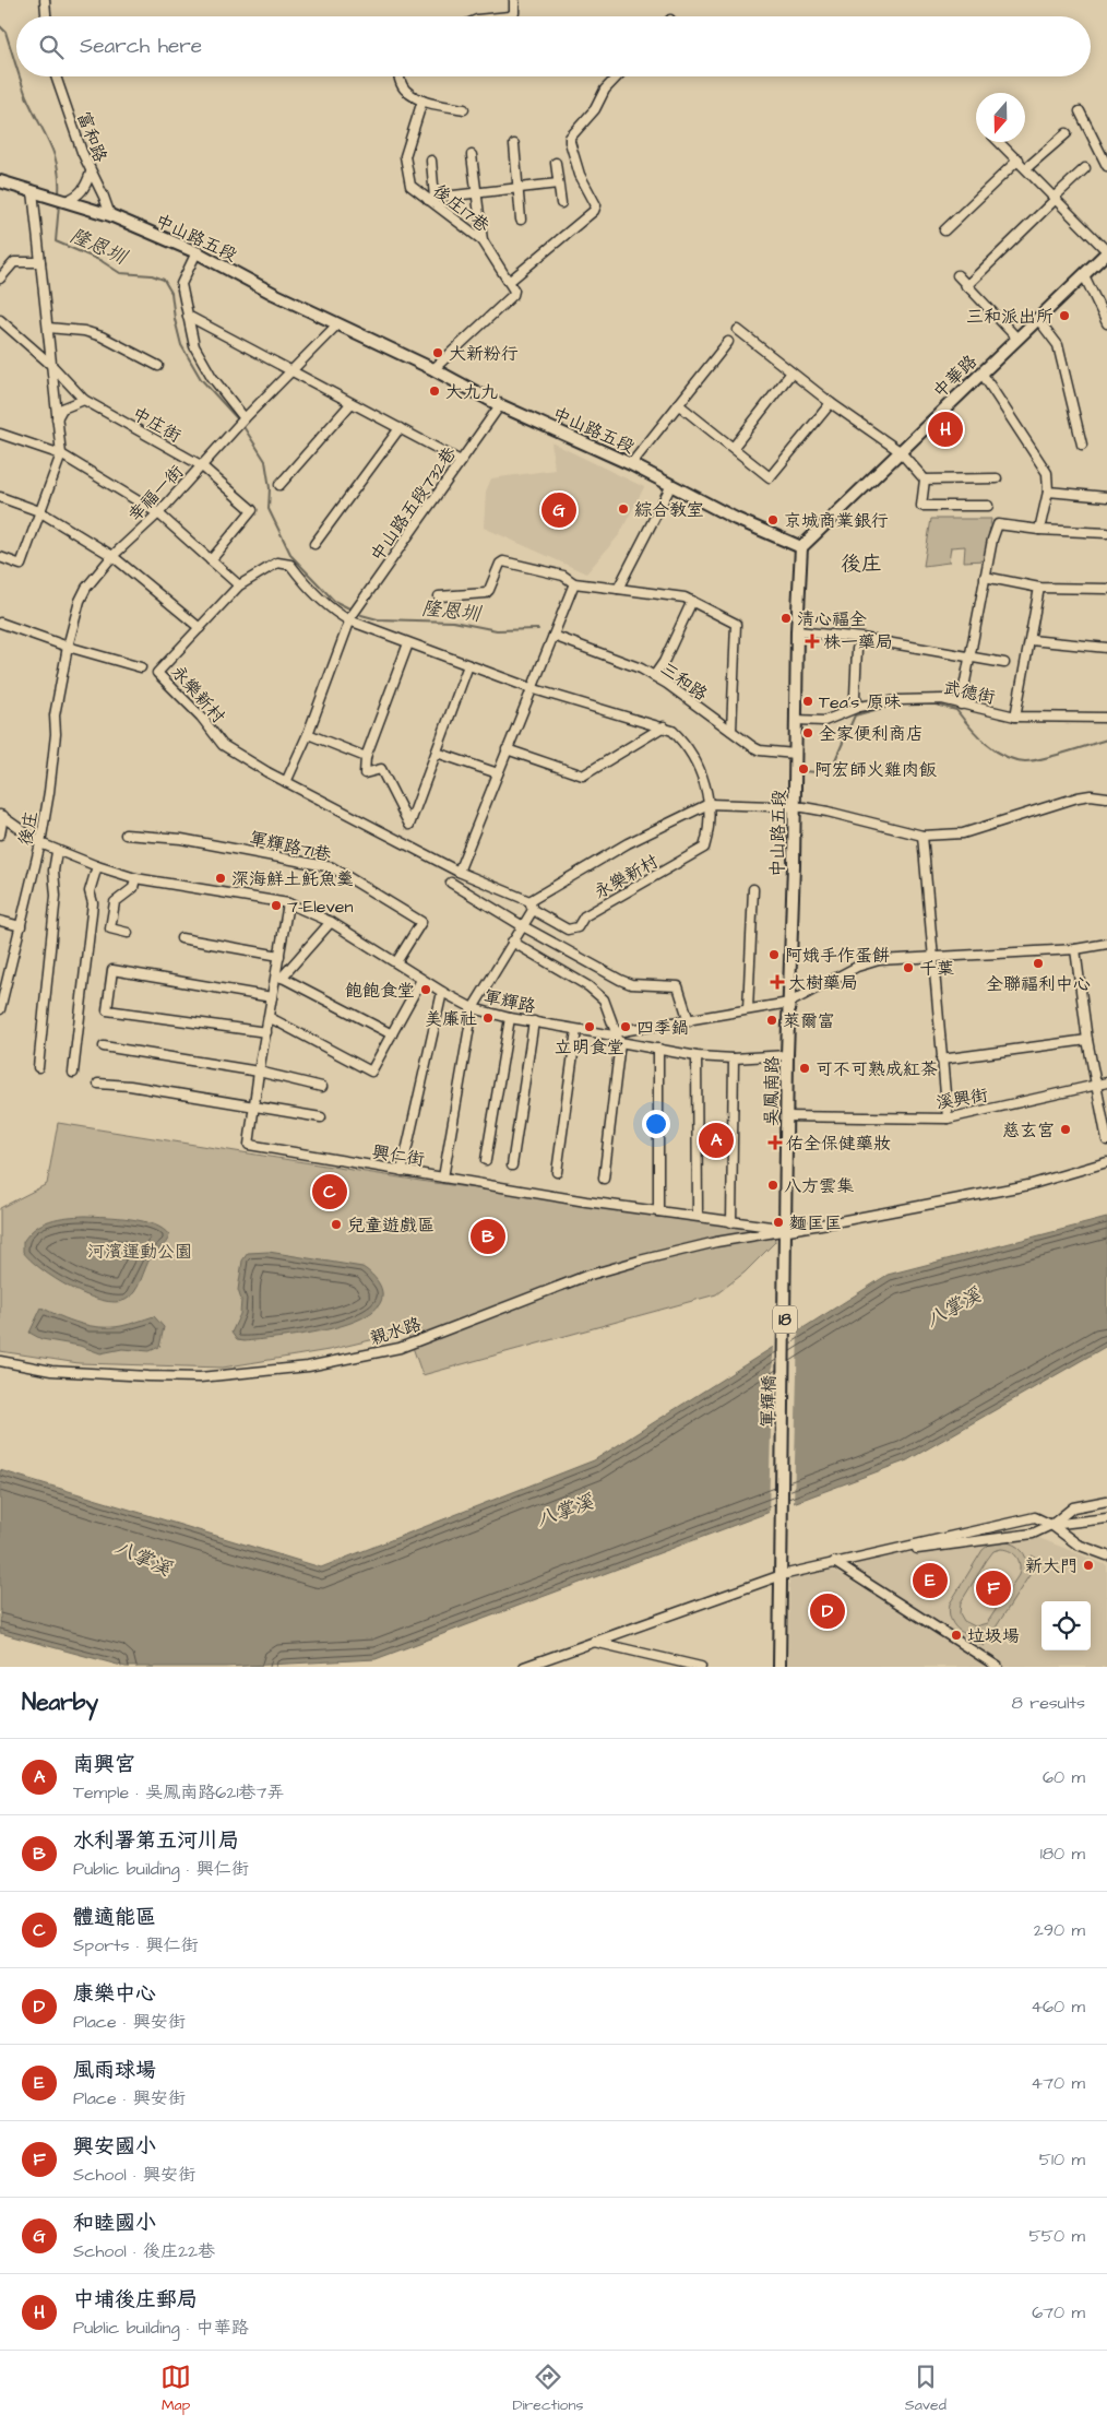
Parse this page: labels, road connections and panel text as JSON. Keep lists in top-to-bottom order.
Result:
{
  "streets": {
    "main road": [
      "中山路五段",
      "中華路",
      "吳鳳南路",
      "18",
      "軍輝橋"
    ],
    "street": [
      "富和路",
      "後庄17巷",
      "中庄街",
      "幸福一街",
      "中山路五段732巷",
      "三和路",
      "武德街",
      "永樂新村",
      "後庄",
      "軍輝路71巷",
      "軍輝路",
      "溪興街",
      "興仁街",
      "親水路"
    ]
  },
  "crossings": [
    ["富和路", "中山路五段"],
    ["中山路五段", "中華路"],
    ["中山路五段", "幸福一街"],
    ["中山路五段", "中山路五段732巷"],
    ["中山路五段", "三和路"],
    ["中山路五段", "武德街"],
    ["中山路五段", "永樂新村"],
    ["中山路五段", "吳鳳南路"],
    ["中庄街", "幸福一街"],
    ["幸福一街", "後庄"],
    ["中山路五段732巷", "永樂新村"],
    ["後庄", "軍輝路"],
    ["軍輝路71巷", "軍輝路"],
    ["軍輝路", "吳鳳南路"],
    ["軍輝路", "興仁街"],
    ["吳鳳南路", "溪興街"],
    ["吳鳳南路", "興仁街"],
    ["吳鳳南路", "親水路"],
    ["吳鳳南路", "軍輝橋"],
    ["興仁街", "親水路"],
    ["興仁街", "軍輝橋"],
    ["18", "軍輝橋"],
    ["親水路", "軍輝橋"]
  ],
  "districts": ["後庄"],
  "water": ["隆恩圳", "八掌溪"],
  "parks": ["河濱運動公園"],
  "places": {
    "other": [
      "三和派出所",
      "大新粉行",
      "大九九",
      "綜合教室",
      "京城商業銀行",
      "清心福全",
      "Tea's 原味",
      "全家便利商店",
      "阿宏師火雞肉飯",
      "深海鮮土魠魚羹",
      "7-Eleven",
      "阿娥手作蛋餅",
      "全聯福利中心",
      "千葉",
      "飽飽食堂",
      "美廉社",
      "萊爾富",
      "立明食堂",
      "四季鍋",
      "可不可熟成紅茶",
      "慈玄宮",
      "八方雲集",
      "麵匡匡",
      "兒童遊戲區",
      "新大門",
      "垃圾場"
    ],
    "health": ["株一藥局", "大樹藥局", "佑全保健藥妝"]
  },
  "north": "bottom",
  "page": {
    "search": "Search here",
    "pins": [
      "H",
      "G",
      "A",
      "C",
      "B",
      "E",
      "F",
      "D"
    ],
    "heading": ["Nearby", "8 results"],
    "list": [
      {
        "mark": "A",
        "name": "南興宮",
        "note": "Temple · 吳鳳南路621巷7弄",
        "value": "60 m"
      },
      {
        "mark": "B",
        "name": "水利署第五河川局",
        "note": "Public building · 興仁街",
        "value": "180 m"
      },
      {
        "mark": "C",
        "name": "體適能區",
        "note": "Sports · 興仁街",
        "value": "290 m"
      },
      {
        "mark": "D",
        "name": "康樂中心",
        "note": "Place · 興安街",
        "value": "460 m"
      },
      {
        "mark": "E",
        "name": "風雨球場",
        "note": "Place · 興安街",
        "value": "470 m"
      },
      {
        "mark": "F",
        "name": "興安國小",
        "note": "School · 興安街",
        "value": "510 m"
      },
      {
        "mark": "G",
        "name": "和睦國小",
        "note": "School · 後庄22巷",
        "value": "550 m"
      },
      {
        "mark": "H",
        "name": "中埔後庄郵局",
        "note": "Public building · 中華路",
        "value": "670 m"
      }
    ],
    "nav": ["Map", "Directions", "Saved"]
  }
}
